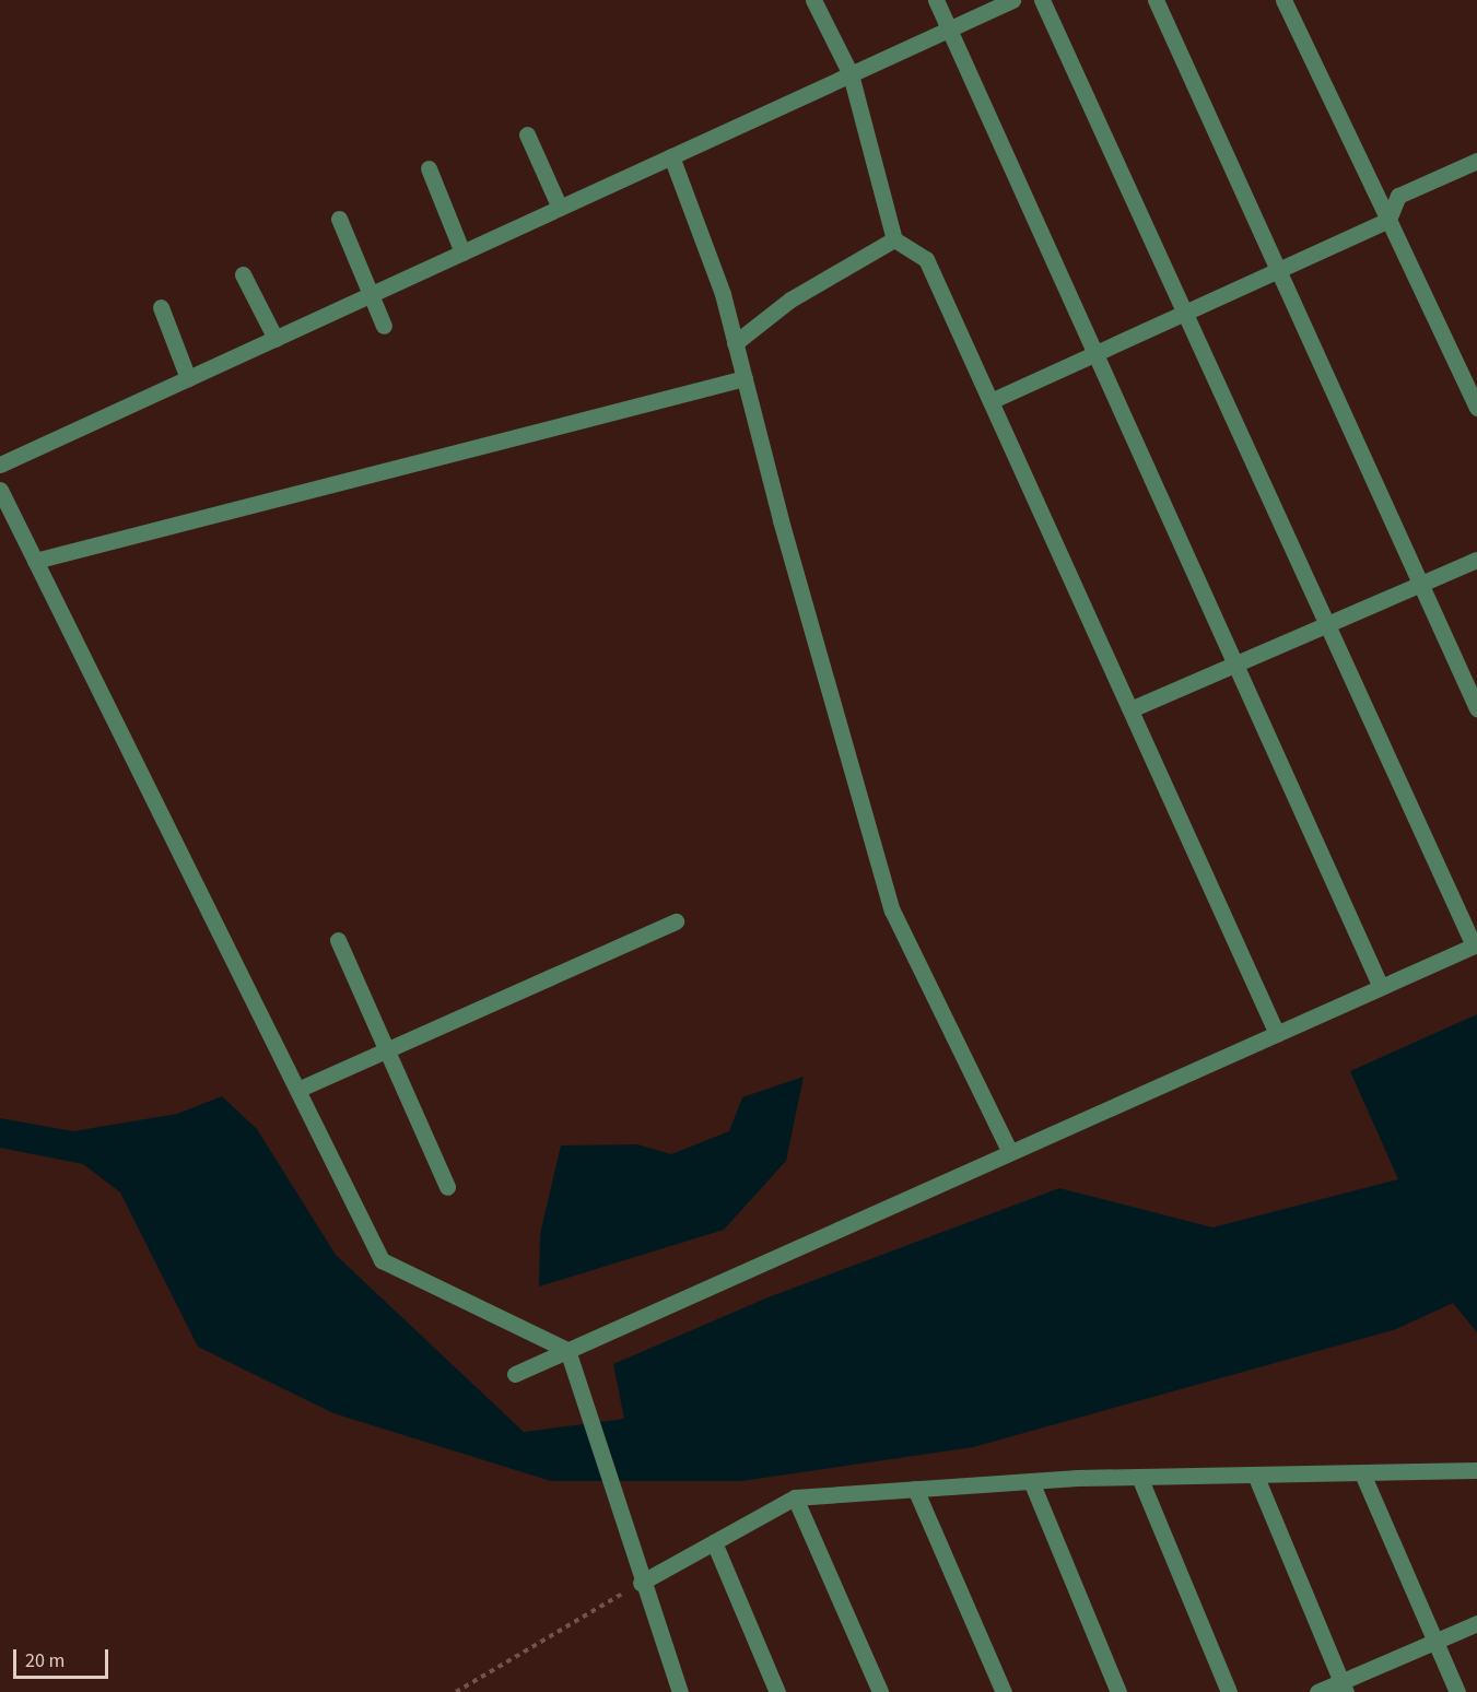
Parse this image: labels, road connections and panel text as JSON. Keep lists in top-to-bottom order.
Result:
{
  "scale_bar": "20 m"
}
